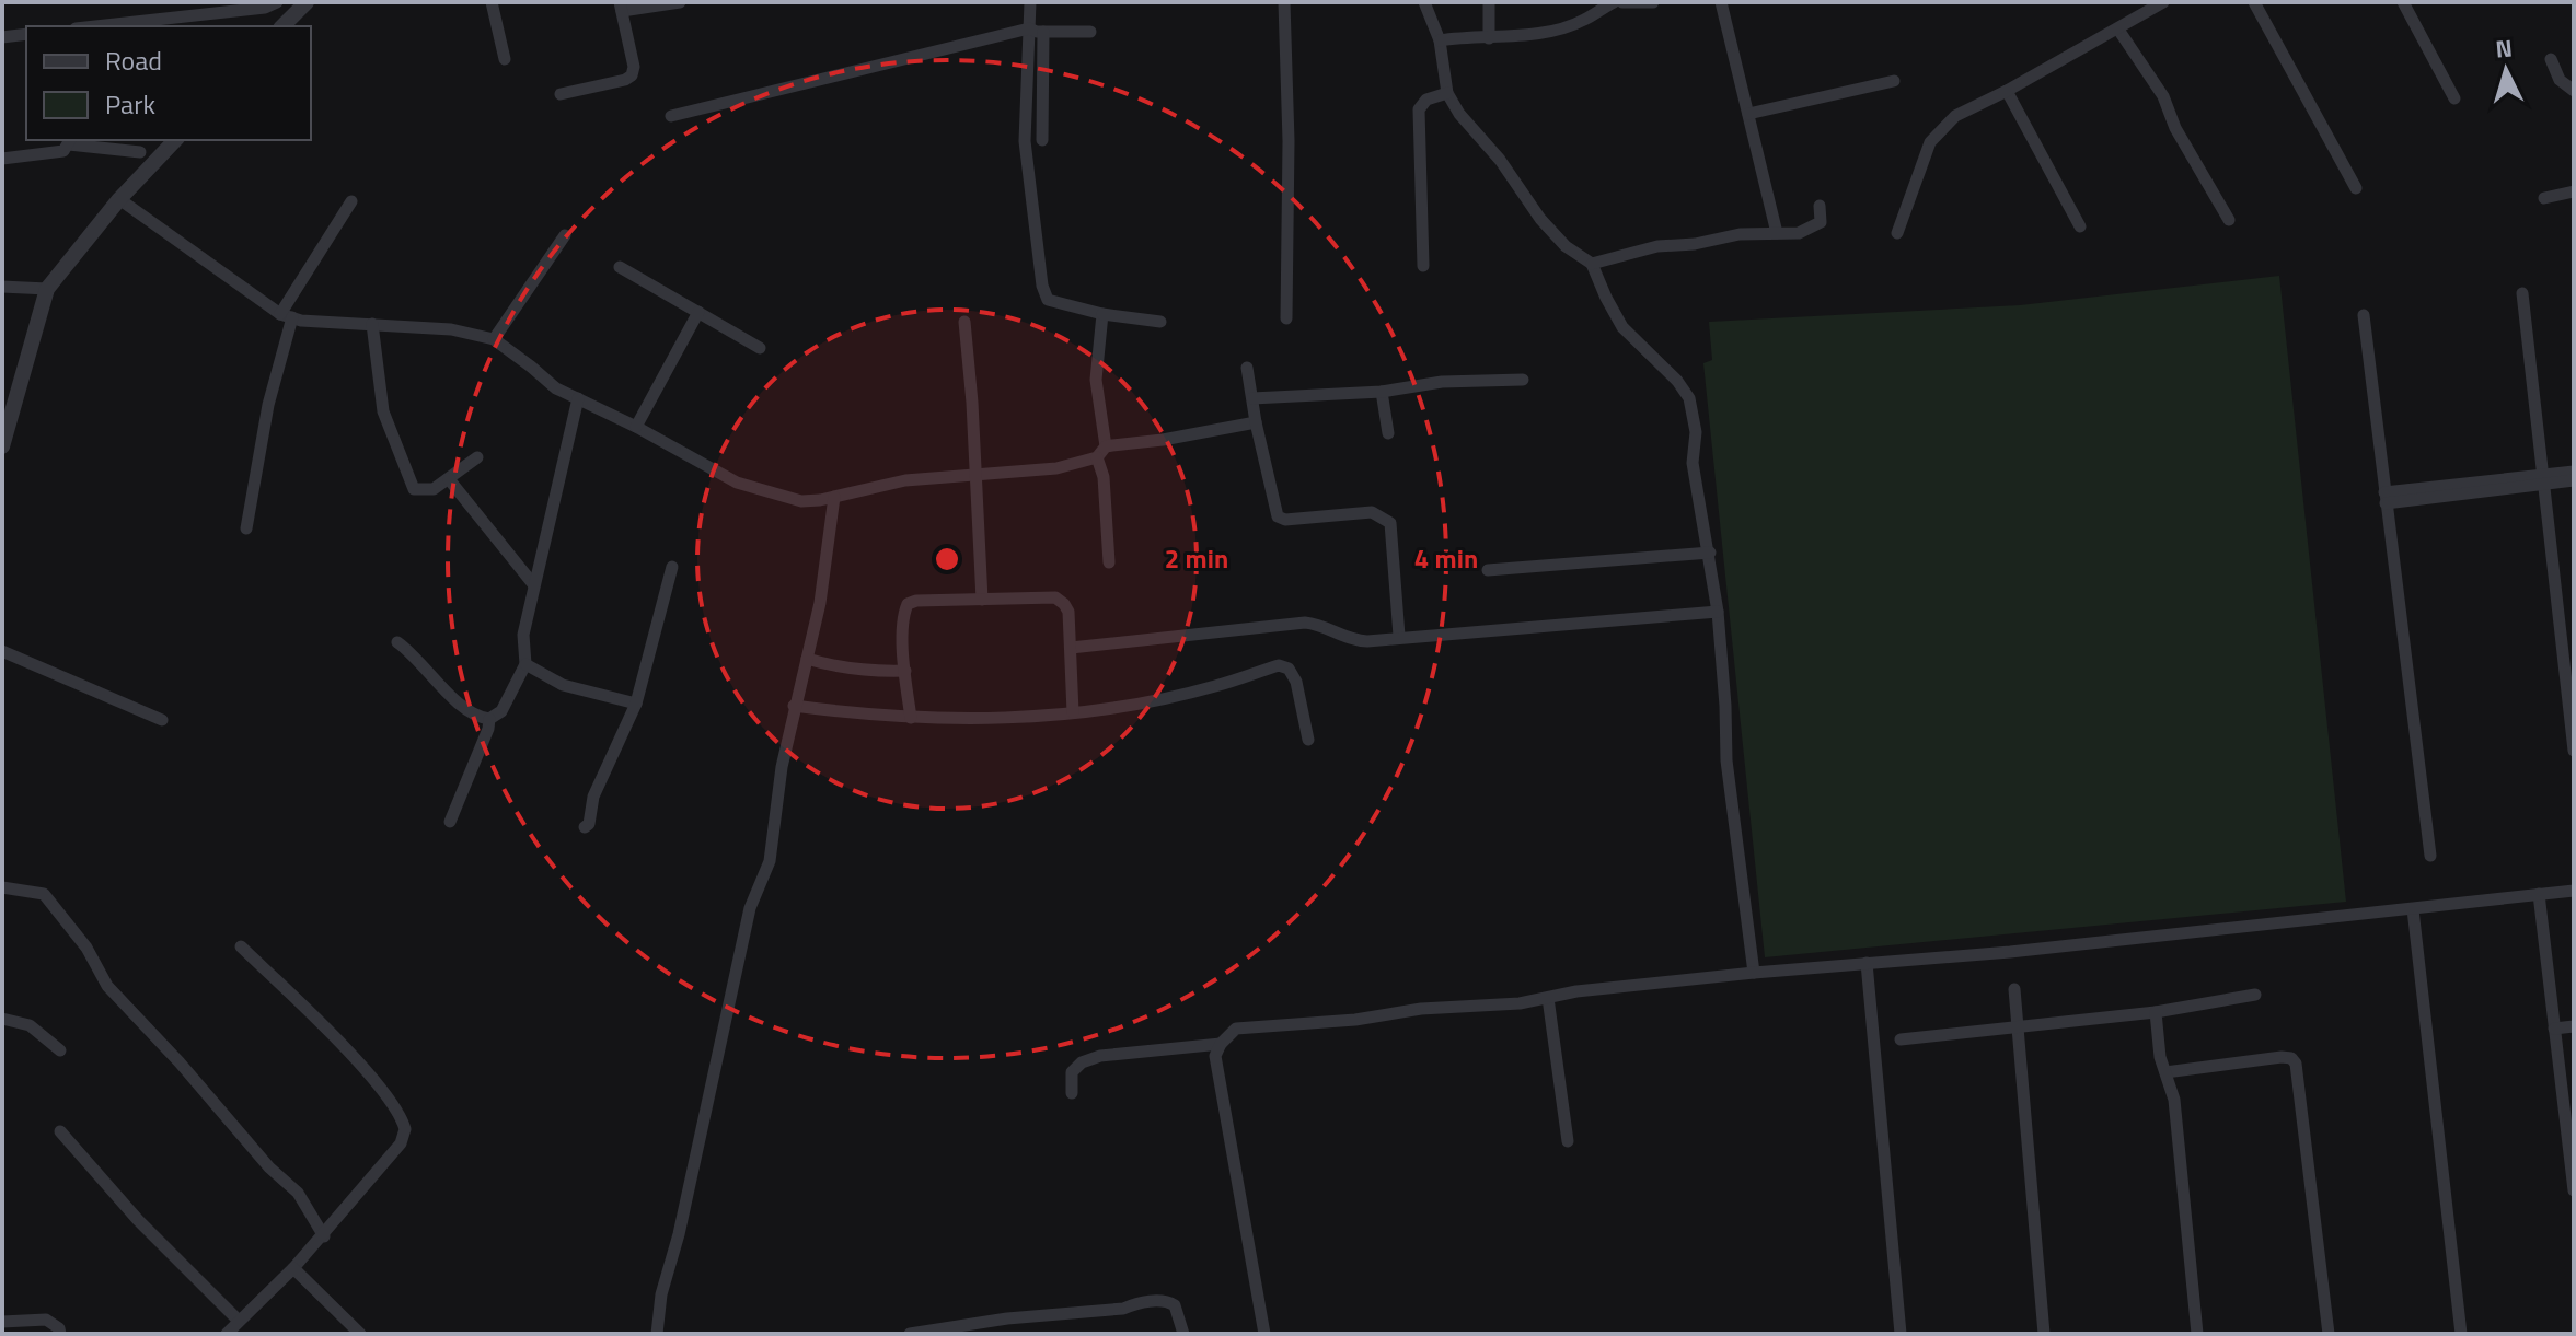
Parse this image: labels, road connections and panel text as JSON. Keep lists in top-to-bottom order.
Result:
{
  "legend": ["Road", "Park"],
  "north": "top",
  "rings": ["2 min", "4 min"]
}
